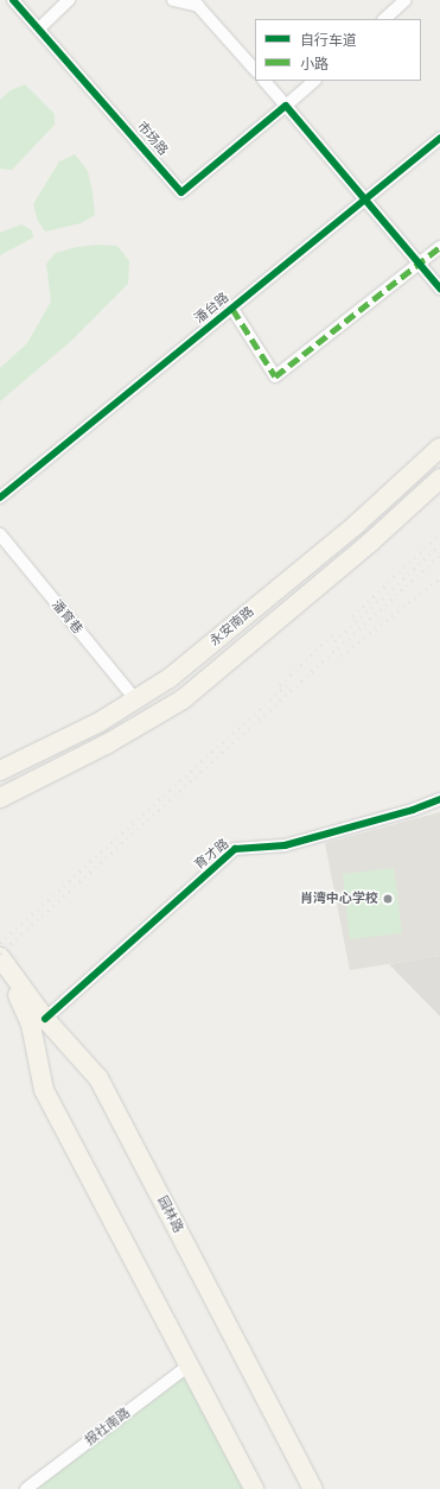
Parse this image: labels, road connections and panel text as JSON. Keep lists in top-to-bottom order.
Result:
{
  "streets": {
    "main road": ["永安南路", "园林路"],
    "street": [
      "市场路",
      "潘台路",
      "潘育巷",
      "育才路",
      "报社南路"
    ]
  },
  "crossings": [
    ["潘育巷", "永安南路"],
    ["育才路", "园林路"]
  ],
  "places": ["肖湾中心学校"],
  "legend": ["自行车道", "小路"]
}
